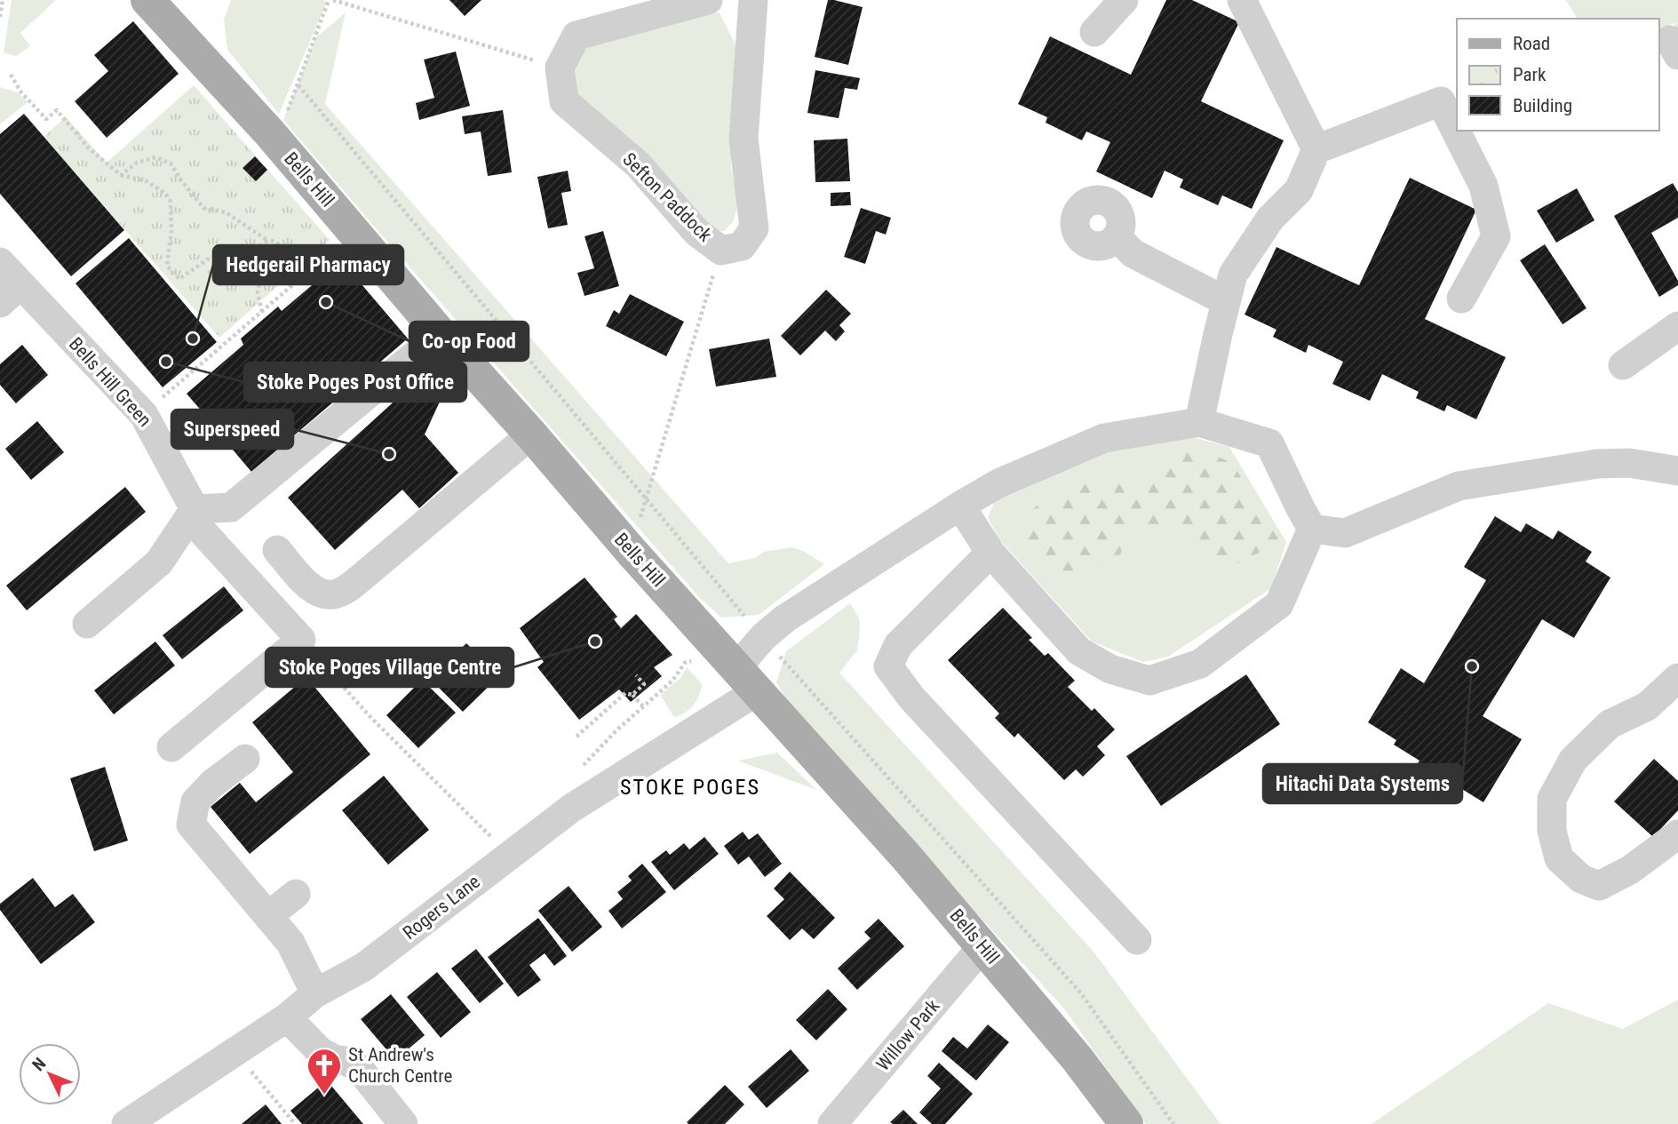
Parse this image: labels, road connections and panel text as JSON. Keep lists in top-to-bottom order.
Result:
{
  "streets": {
    "main road": ["Bells Hill"],
    "street": [
      "Sefton Paddock",
      "Bells Hill Green",
      "Rogers Lane",
      "Willow Park"
    ]
  },
  "crossings": [
    ["Bells Hill", "Rogers Lane"],
    ["Bells Hill", "Willow Park"]
  ],
  "districts": ["STOKE POGES"],
  "places": {
    "other": [
      "Co-op Food",
      "Hedgerail Pharmacy",
      "Stoke Poges Post Office",
      "Superspeed",
      "Stoke Poges Village Centre",
      "Hitachi Data Systems"
    ],
    "church": ["St Andrew's Church Centre"]
  },
  "legend": ["Road", "Park", "Building"],
  "north": "top left"
}
